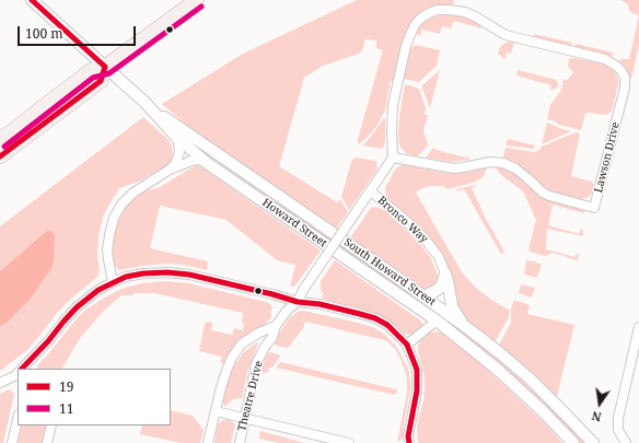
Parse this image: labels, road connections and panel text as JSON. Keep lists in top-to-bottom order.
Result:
{
  "streets": {
    "street": [
      "Lawson Drive",
      "Bronco Way",
      "Howard Street",
      "South Howard Street",
      "Theatre Drive"
    ]
  },
  "crossings": [
    ["Howard Street", "South Howard Street"]
  ],
  "lines": ["transit line 19", "transit line 11"],
  "legend": ["19", "11"],
  "scale_bar": "100 m",
  "north": "bottom"
}
